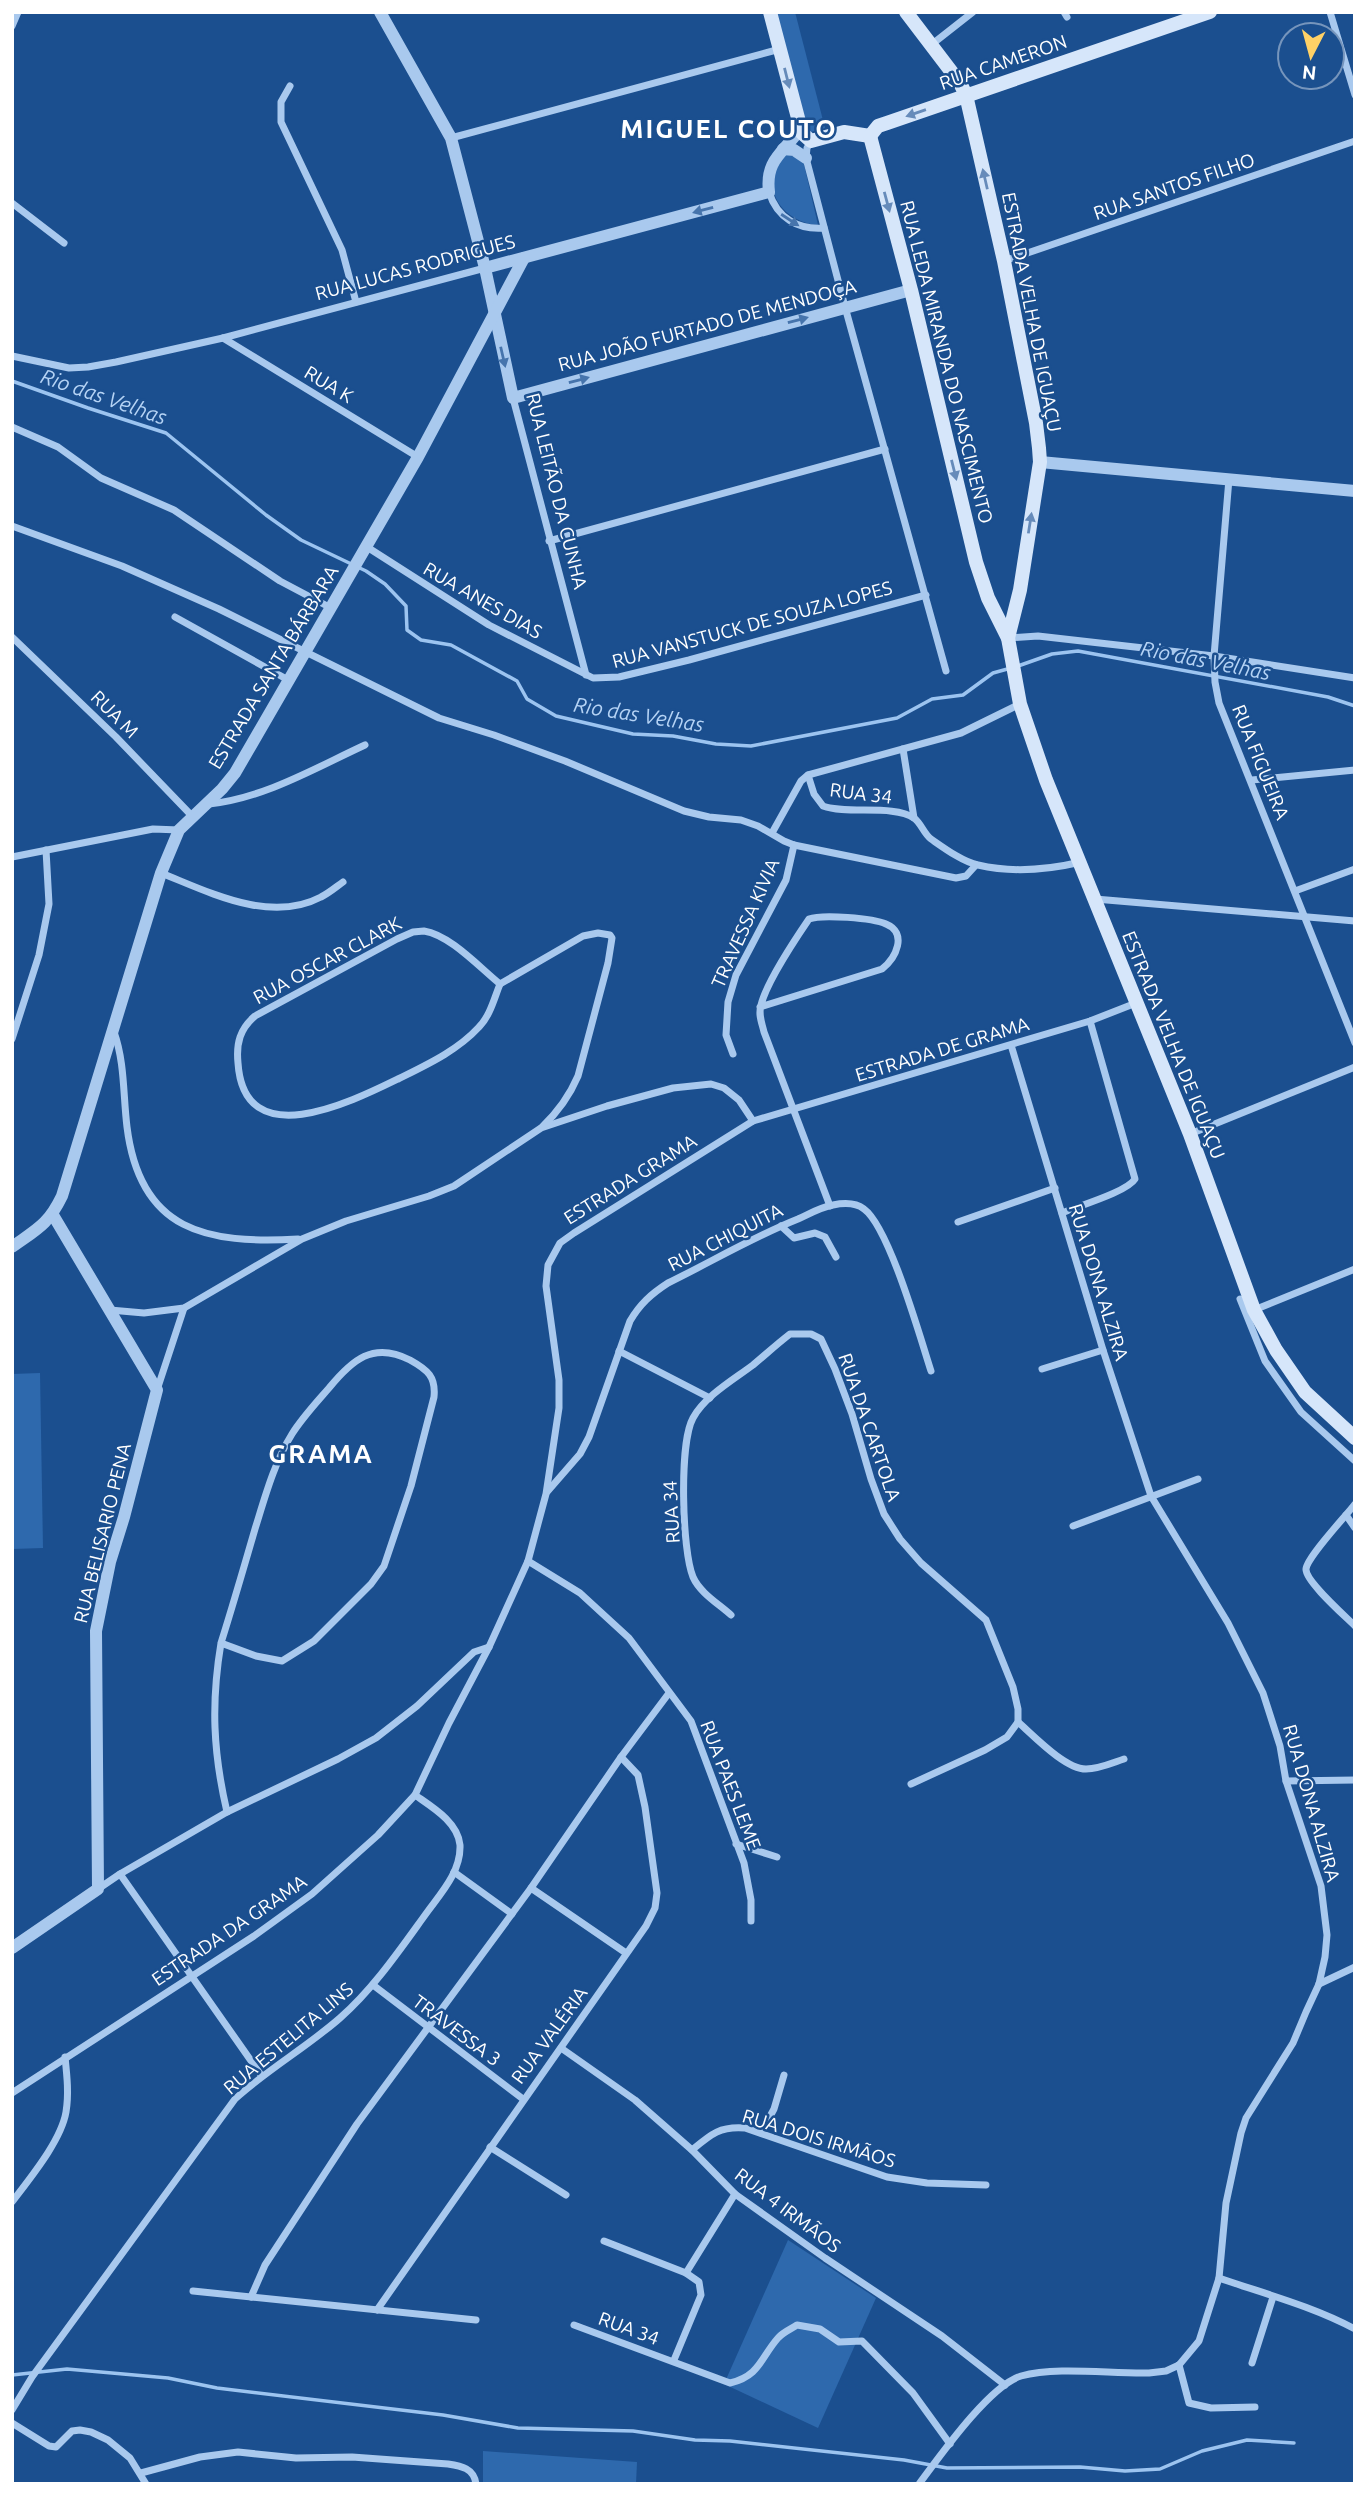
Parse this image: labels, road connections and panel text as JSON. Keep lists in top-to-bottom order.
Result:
{
  "streets": {
    "main road": ["RUA CAMERON", "ESTRADA VELHA DE IGUAÇU", "RUA LEDA MIRANDA DO NASCIMENTO"],
    "street": [
      "RUA SANTOS FILHO",
      "RUA LUCAS RODRIGUES",
      "RUA JOÃO FURTADO DE MENDOÇA",
      "RUA K",
      "RUA LEITÃO DA CUNHA",
      "RUA ANES DIAS",
      "RUA VANSTUCK DE SOUZA LOPES",
      "ESTRADA SANTA BÁRBARA",
      "RUA M",
      "RUA FIGUEIRA",
      "RUA 34",
      "TRAVESSA KIVIA",
      "RUA OSCAR CLARK",
      "ESTRADA DE GRAMA",
      "ESTRADA GRAMA",
      "RUA CHIQUITA",
      "RUA DONA ALZIRA",
      "RUA DA CARTOLA",
      "RUA BELISARIO PENA",
      "RUA PAES LEME",
      "ESTRADA DA GRAMA",
      "TRAVESSA 3",
      "RUA VALÉRIA",
      "RUA ESTELITA LINS",
      "RUA DOIS IRMÃOS",
      "RUA 4 IRMÃOS"
    ]
  },
  "crossings": [
    ["RUA CAMERON", "ESTRADA VELHA DE IGUAÇU"],
    ["RUA CAMERON", "RUA LEDA MIRANDA DO NASCIMENTO"],
    ["RUA SANTOS FILHO", "ESTRADA VELHA DE IGUAÇU"],
    ["RUA LUCAS RODRIGUES", "RUA K"],
    ["RUA LUCAS RODRIGUES", "RUA LEITÃO DA CUNHA"],
    ["RUA LUCAS RODRIGUES", "ESTRADA SANTA BÁRBARA"],
    ["ESTRADA VELHA DE IGUAÇU", "RUA LEDA MIRANDA DO NASCIMENTO"],
    ["ESTRADA VELHA DE IGUAÇU", "ESTRADA DE GRAMA"],
    ["RUA JOÃO FURTADO DE MENDOÇA", "RUA LEDA MIRANDA DO NASCIMENTO"],
    ["RUA JOÃO FURTADO DE MENDOÇA", "RUA LEITÃO DA CUNHA"],
    ["RUA K", "ESTRADA SANTA BÁRBARA"],
    ["RUA LEITÃO DA CUNHA", "RUA ANES DIAS"],
    ["RUA LEITÃO DA CUNHA", "RUA VANSTUCK DE SOUZA LOPES"],
    ["RUA LEITÃO DA CUNHA", "ESTRADA SANTA BÁRBARA"],
    ["RUA ANES DIAS", "RUA VANSTUCK DE SOUZA LOPES"],
    ["RUA ANES DIAS", "ESTRADA SANTA BÁRBARA"],
    ["ESTRADA SANTA BÁRBARA", "RUA M"],
    ["RUA 34", "RUA DA CARTOLA"],
    ["ESTRADA DE GRAMA", "ESTRADA GRAMA"],
    ["ESTRADA DE GRAMA", "RUA DONA ALZIRA"],
    ["ESTRADA GRAMA", "RUA CHIQUITA"],
    ["ESTRADA GRAMA", "RUA PAES LEME"],
    ["ESTRADA GRAMA", "ESTRADA DA GRAMA"],
    ["ESTRADA DA GRAMA", "RUA ESTELITA LINS"],
    ["TRAVESSA 3", "RUA VALÉRIA"],
    ["TRAVESSA 3", "RUA ESTELITA LINS"],
    ["RUA VALÉRIA", "RUA 4 IRMÃOS"],
    ["RUA DOIS IRMÃOS", "RUA 4 IRMÃOS"]
  ],
  "one_way": ["RUA JOÃO FURTADO DE MENDOÇA", "RUA LEDA MIRANDA DO NASCIMENTO"],
  "districts": ["MIGUEL COUTO", "GRAMA"],
  "water": ["Rio das Velhas"],
  "north": "bottom"
}
